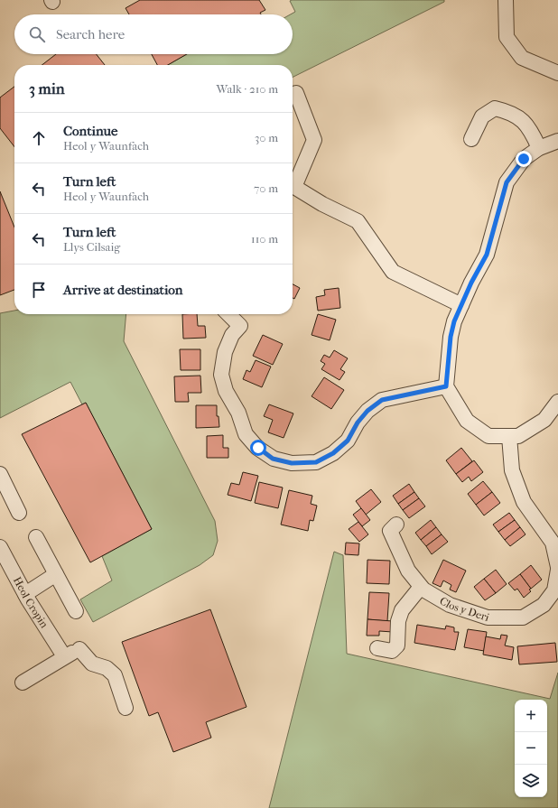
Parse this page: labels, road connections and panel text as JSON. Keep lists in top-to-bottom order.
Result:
{
  "streets": {
    "street": ["Heol Cropin", "Clos y Deri"]
  },
  "page": {
    "search": "Search here",
    "heading": ["3 min", "Walk · 210 m"],
    "list": [
      ["Continue", "Heol y Waunfach", "30 m"],
      ["Turn left", "Heol y Waunfach", "70 m"],
      ["Turn left", "Llys Cilsaig", "110 m"],
      "Arrive at destination"
    ],
    "map_buttons": ["+", "−"]
  }
}
